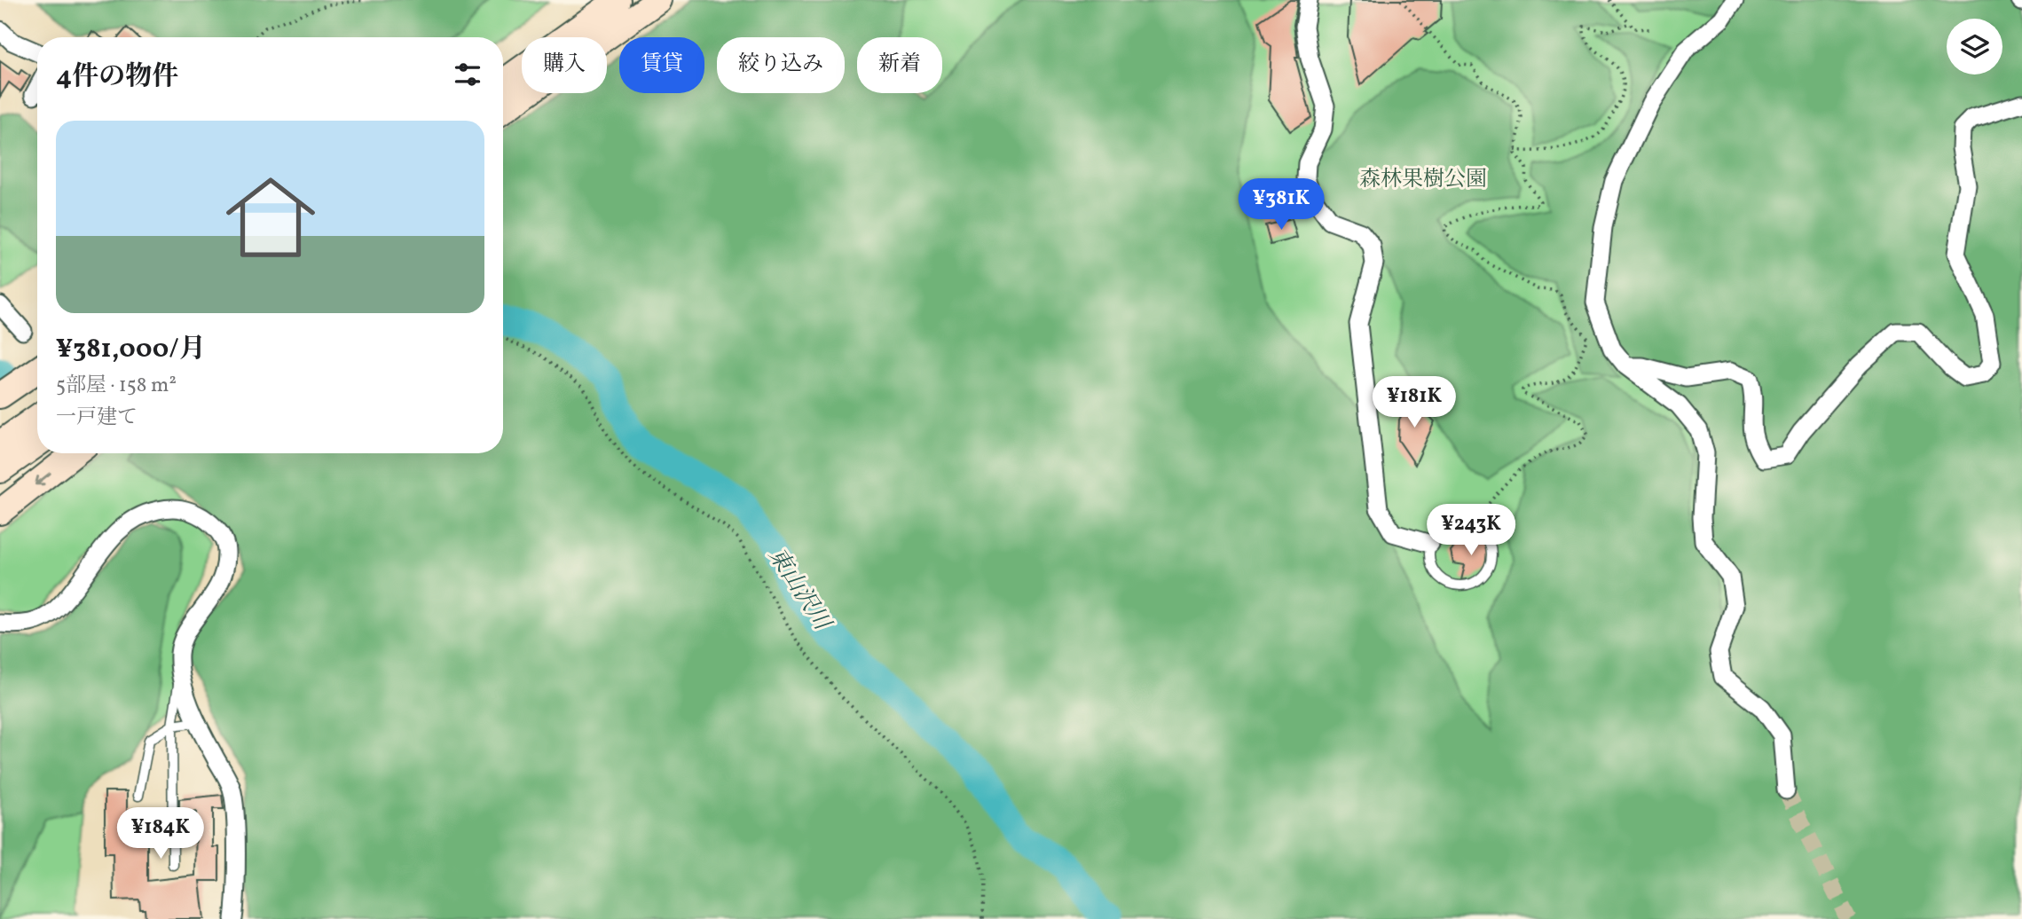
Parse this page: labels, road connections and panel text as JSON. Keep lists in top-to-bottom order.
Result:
{
  "water": ["東山沢川"],
  "parks": ["森林果樹公園"],
  "page": {
    "chip": [
      "購入",
      "賃貸",
      "絞り込み",
      "新着"
    ],
    "heading": "4件の物件",
    "list": [
      {
        "name": "¥381,000/月",
        "note": "5部屋 · 158 m² · 一戸建て"
      }
    ],
    "price": [
      "¥381K",
      "¥181K",
      "¥243K",
      "¥184K"
    ]
  }
}
